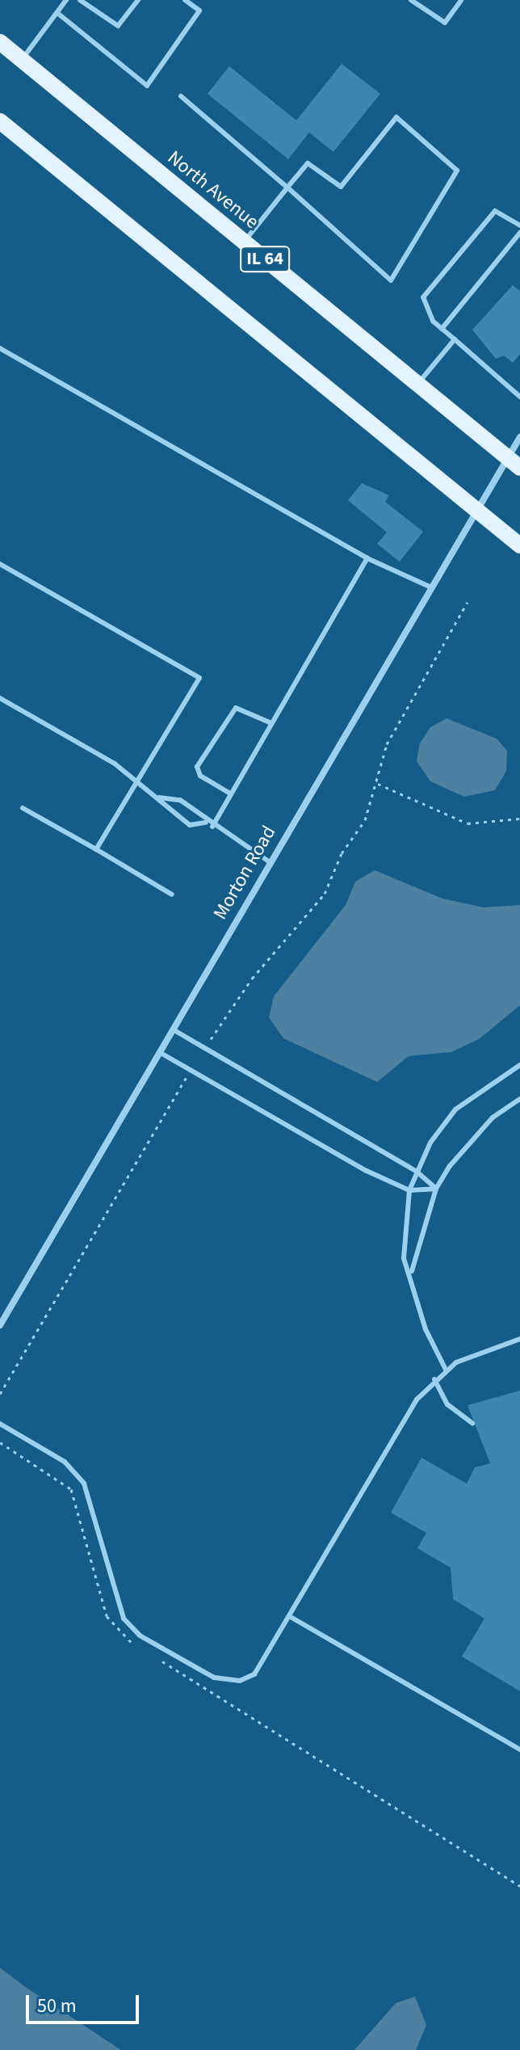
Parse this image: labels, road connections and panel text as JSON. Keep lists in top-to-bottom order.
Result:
{
  "streets": {
    "main road": ["North Avenue", "IL 64"],
    "street": ["Morton Road"]
  },
  "crossings": [
    ["North Avenue", "Morton Road"]
  ],
  "scale_bar": "50 m"
}
